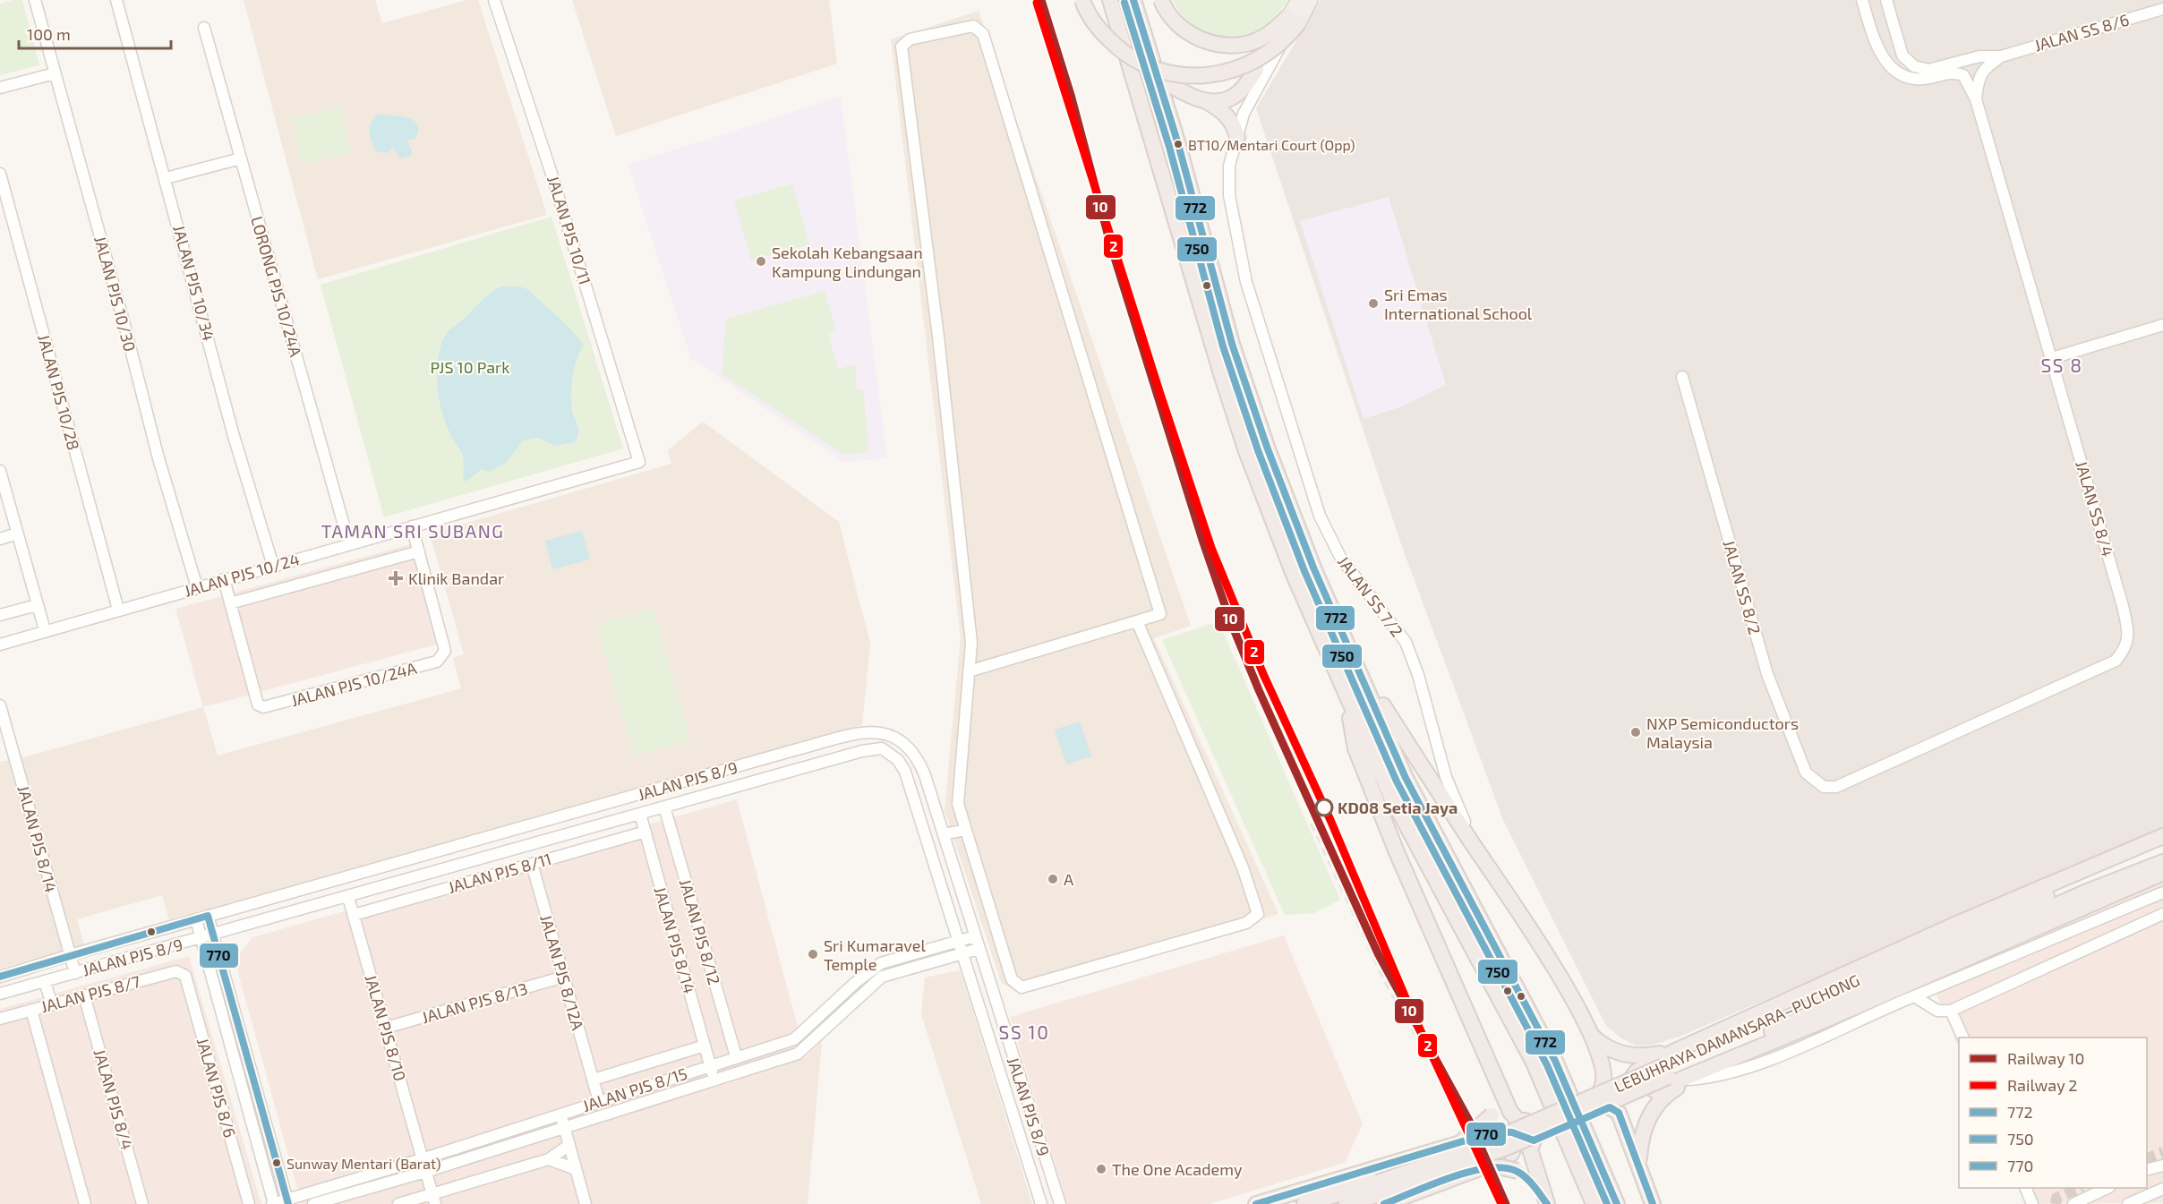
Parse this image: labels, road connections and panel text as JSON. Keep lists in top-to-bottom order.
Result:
{
  "streets": {
    "highway": ["LEBUHRAYA DAMANSARA–PUCHONG"],
    "street": [
      "JALAN SS 8/6",
      "JALAN PJS 10/11",
      "JALAN PJS 10/34",
      "LORONG PJS 10/24A",
      "JALAN PJS 10/30",
      "JALAN PJS 10/28",
      "JALAN SS 8/4",
      "JALAN PJS 10/24",
      "JALAN SS 8/2",
      "JALAN SS 7/2",
      "JALAN PJS 10/24A",
      "JALAN PJS 8/9",
      "JALAN PJS 8/14",
      "JALAN PJS 8/11",
      "JALAN PJS 8/12",
      "JALAN PJS 8/12A",
      "JALAN PJS 8/7",
      "JALAN PJS 8/13",
      "JALAN PJS 8/10",
      "JALAN PJS 8/6",
      "JALAN PJS 8/15",
      "JALAN PJS 8/4"
    ]
  },
  "crossings": [
    ["JALAN SS 8/6", "JALAN SS 8/4"],
    ["JALAN PJS 10/11", "JALAN PJS 10/24"],
    ["JALAN PJS 10/34", "JALAN PJS 10/24"],
    ["LORONG PJS 10/24A", "JALAN PJS 10/24"],
    ["JALAN PJS 10/30", "JALAN PJS 10/24"],
    ["JALAN PJS 10/28", "JALAN PJS 10/24"],
    ["JALAN SS 8/4", "JALAN SS 8/2"],
    ["JALAN PJS 10/24", "JALAN PJS 10/24A"],
    ["JALAN PJS 8/9", "JALAN PJS 8/14"],
    ["JALAN PJS 8/9", "JALAN PJS 8/12"],
    ["JALAN PJS 8/9", "JALAN PJS 8/10"],
    ["JALAN PJS 8/9", "JALAN PJS 8/15"],
    ["JALAN PJS 8/14", "JALAN PJS 8/11"],
    ["JALAN PJS 8/14", "JALAN PJS 8/15"],
    ["JALAN PJS 8/11", "JALAN PJS 8/12A"],
    ["JALAN PJS 8/11", "JALAN PJS 8/10"],
    ["JALAN PJS 8/12", "JALAN PJS 8/15"],
    ["JALAN PJS 8/12A", "JALAN PJS 8/13"],
    ["JALAN PJS 8/12A", "JALAN PJS 8/15"],
    ["JALAN PJS 8/7", "JALAN PJS 8/6"],
    ["JALAN PJS 8/7", "JALAN PJS 8/4"],
    ["JALAN PJS 8/13", "JALAN PJS 8/10"],
    ["JALAN PJS 8/10", "JALAN PJS 8/15"]
  ],
  "districts": ["SS 8", "TAMAN SRI SUBANG", "SS 10"],
  "parks": ["PJS 10 Park"],
  "places": {
    "other": [
      "BT10/Mentari Court (Opp)",
      "Sekolah Kebangsaan Kampung Lindungan",
      "Sri Emas International School",
      "NXP Semiconductors Malaysia",
      "KD08 Setia Jaya",
      "A",
      "Sri Kumaravel Temple",
      "Sunway Mentari (Barat)",
      "The One Academy"
    ],
    "health": ["Klinik Bandar"]
  },
  "lines": [
    "rail line 10",
    "transit line 772",
    "rail line 2",
    "transit line 750",
    "transit line 770"
  ],
  "legend": [
    "Railway 10",
    "Railway 2",
    "772",
    "750",
    "770"
  ],
  "scale_bar": "100 m"
}
